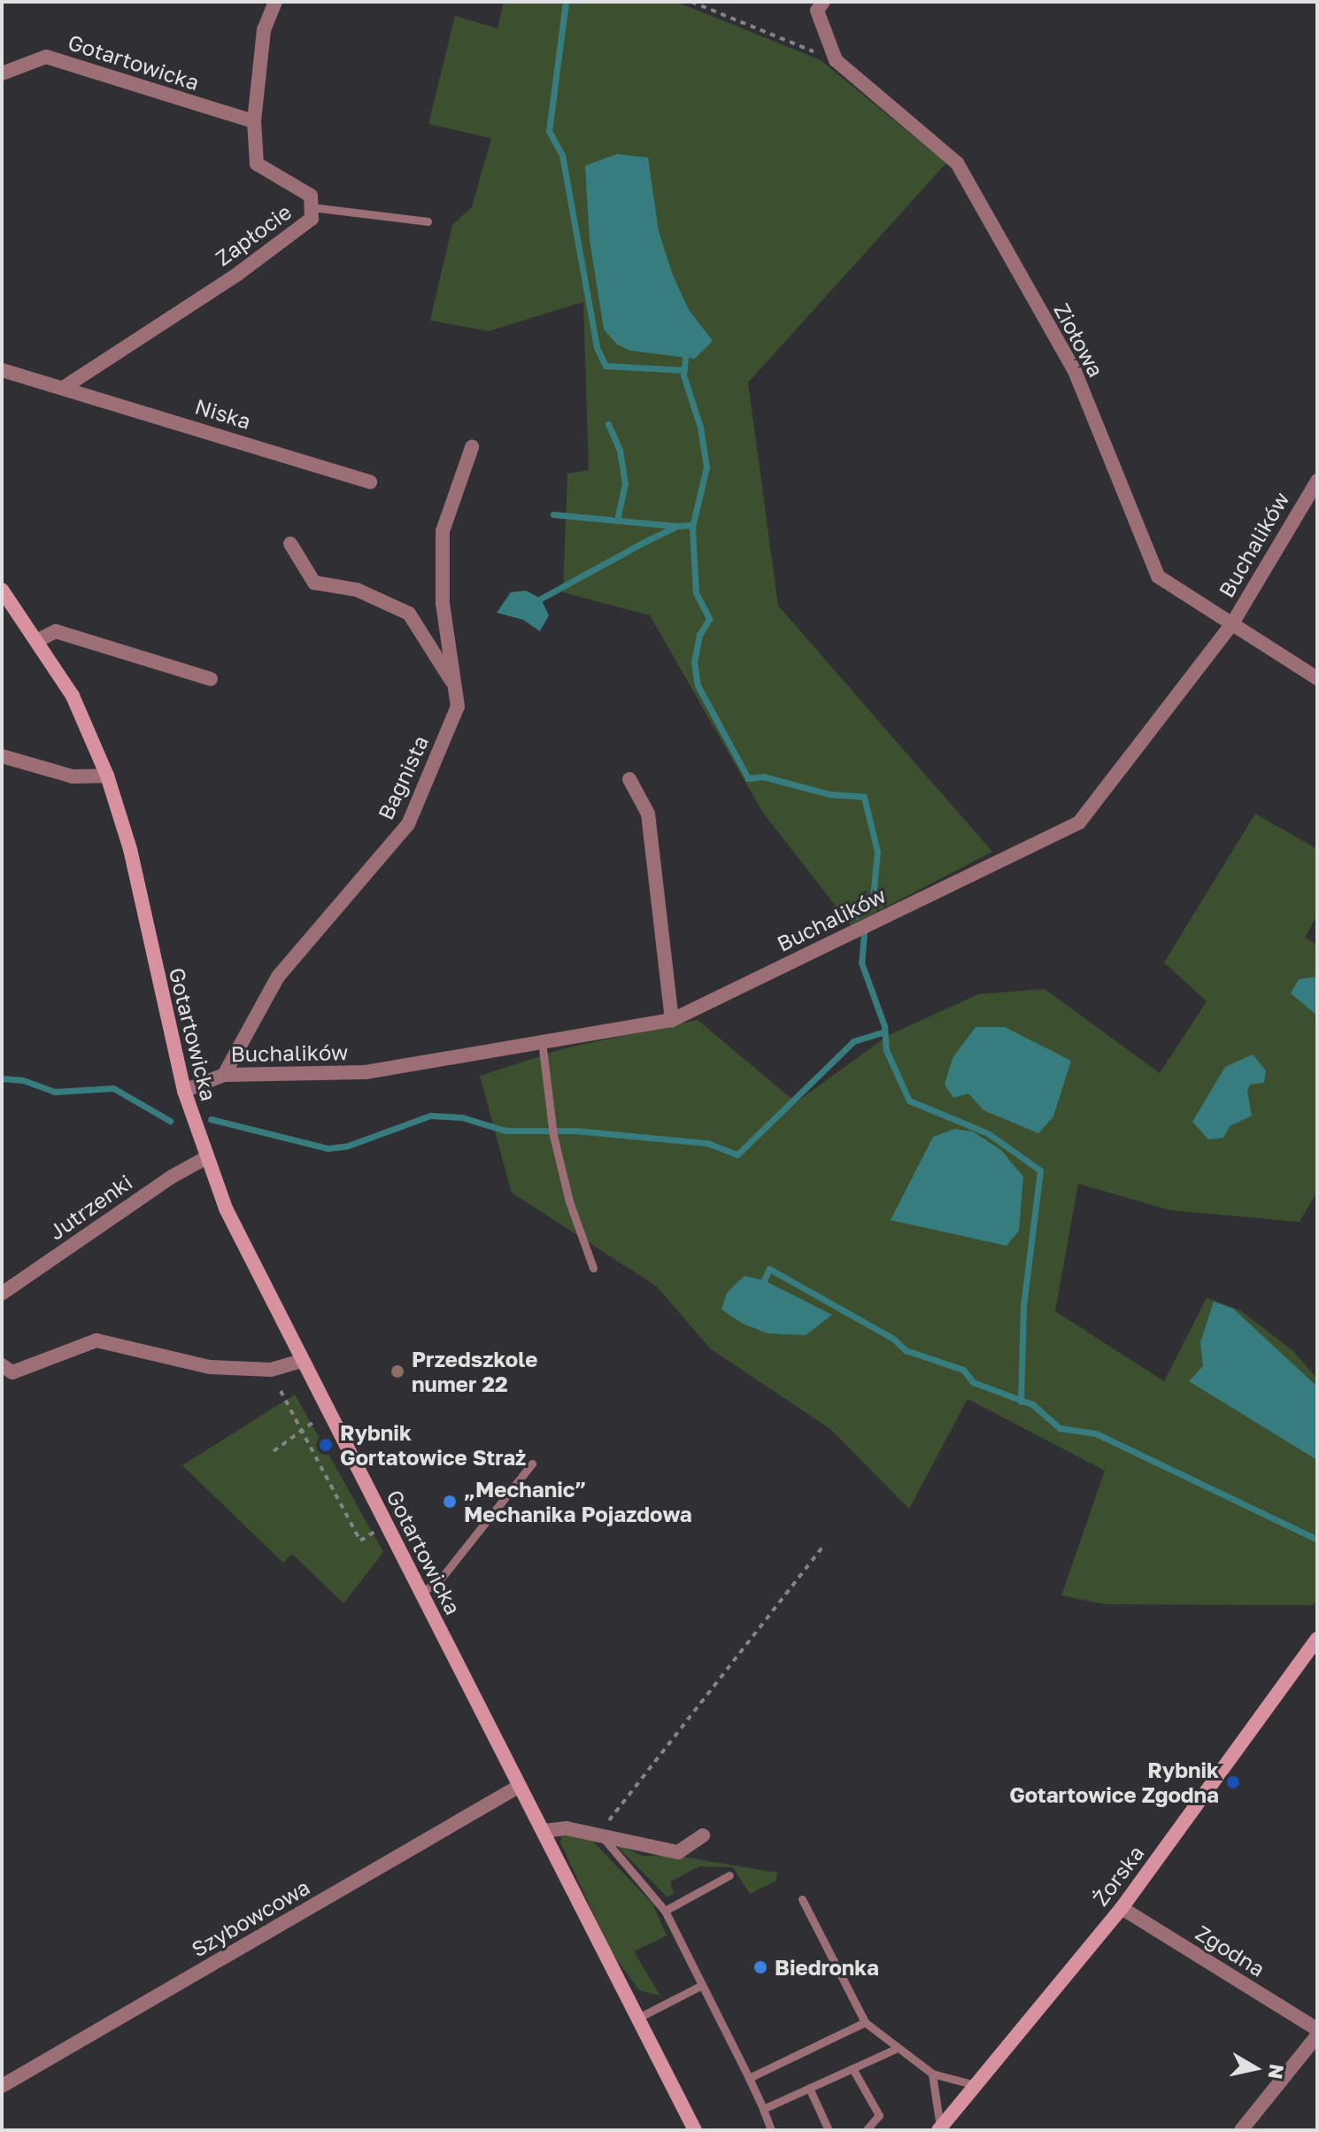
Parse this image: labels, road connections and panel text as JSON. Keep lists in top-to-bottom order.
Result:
{
  "streets": {
    "street": [
      "Gotartowicka",
      "Zapłocie",
      "Ziołowa",
      "Niska",
      "Buchalików",
      "Bagnista",
      "Jutrzenki",
      "Żorska",
      "Szybowcowa",
      "Zgodna"
    ]
  },
  "crossings": [
    ["Gotartowicka", "Zapłocie"],
    ["Gotartowicka", "Buchalików"],
    ["Gotartowicka", "Jutrzenki"],
    ["Gotartowicka", "Szybowcowa"],
    ["Zapłocie", "Niska"],
    ["Ziołowa", "Buchalików"],
    ["Buchalików", "Bagnista"],
    ["Żorska", "Zgodna"]
  ],
  "places": [
    "Przedszkole numer 22",
    "Rybnik Gortatowice Straż",
    "„Mechanic” Mechanika Pojazdowa",
    "Rybnik Gotartowice Zgodna",
    "Biedronka"
  ],
  "north": "right"
}
